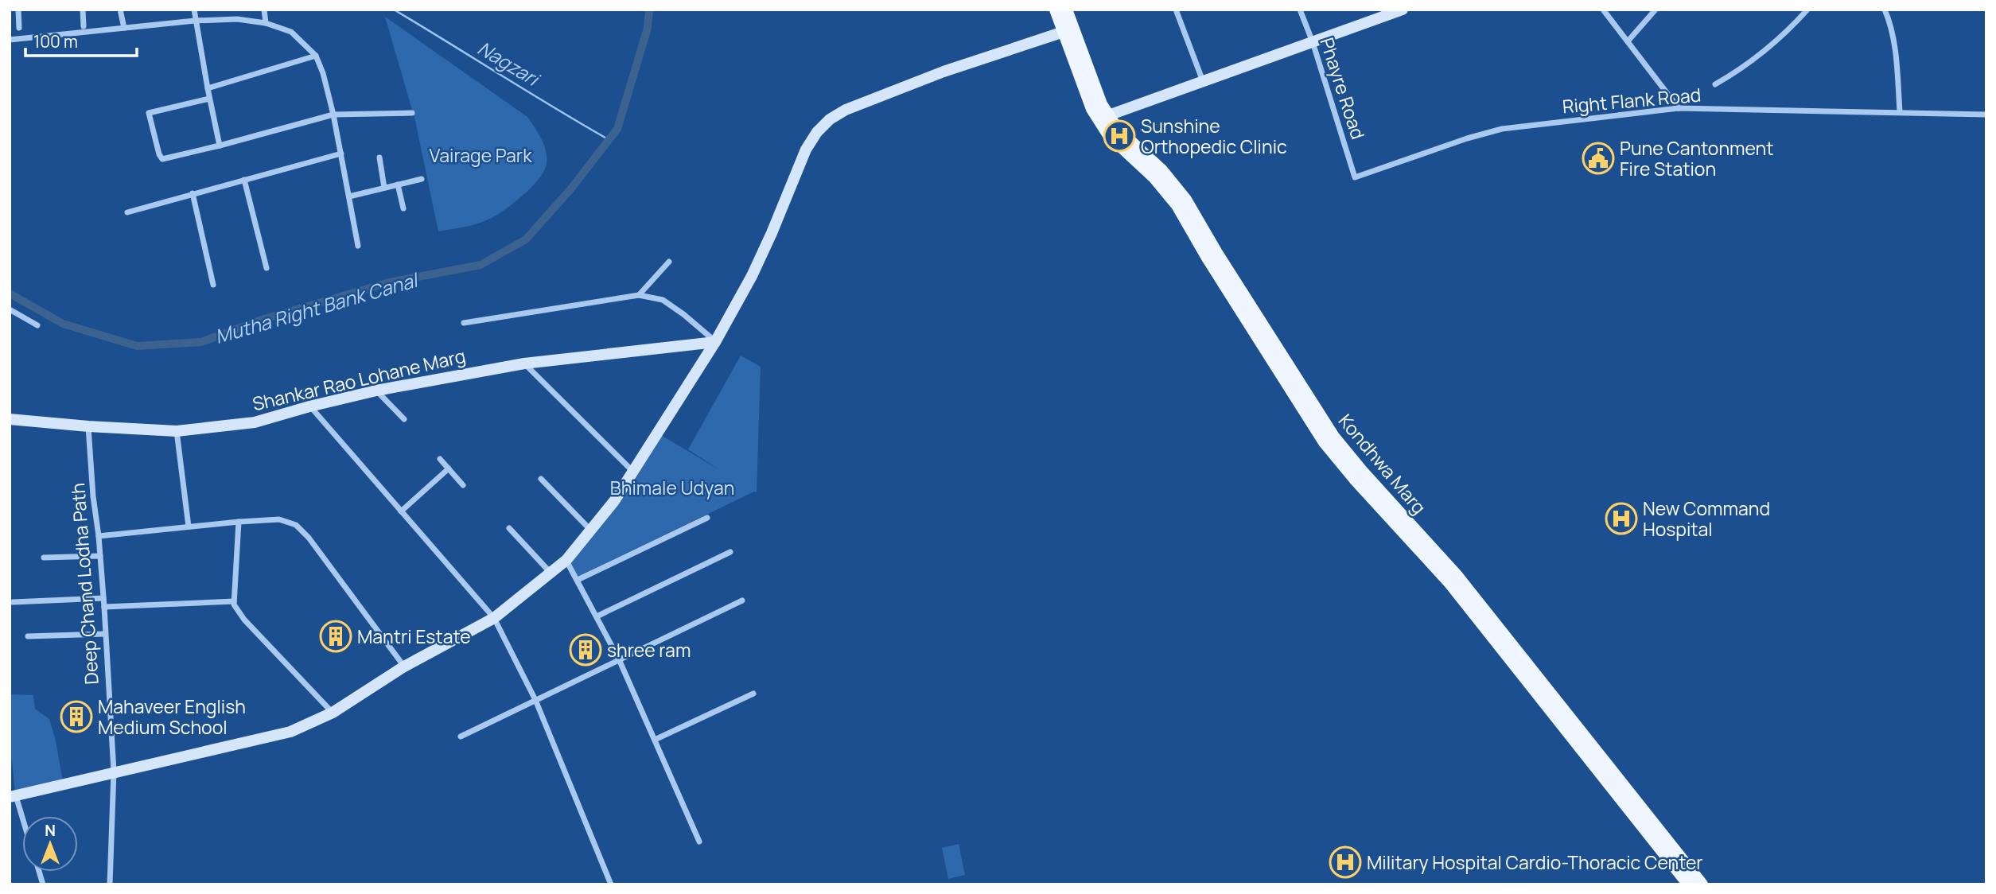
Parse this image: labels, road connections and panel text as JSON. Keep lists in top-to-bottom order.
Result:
{
  "streets": {
    "main road": ["Shankar Rao Lohane Marg", "Kondhwa Marg"],
    "street": ["Phayre Road", "Right Flank Road", "Deep Chand Lodha Path"]
  },
  "crossings": [
    ["Phayre Road", "Right Flank Road"],
    ["Shankar Rao Lohane Marg", "Deep Chand Lodha Path"]
  ],
  "water": ["Nagzari", "Mutha Right Bank Canal"],
  "parks": ["Vairage Park", "Bhimale Udyan"],
  "places": {
    "hospital": ["Sunshine Orthopedic Clinic", "New Command Hospital", "Military Hospital Cardio-Thoracic Center"],
    "public building": ["Pune Cantonment Fire Station"],
    "building": ["Mantri Estate", "shree ram", "Mahaveer English Medium School"]
  },
  "scale_bar": "100 m",
  "north": "top"
}
